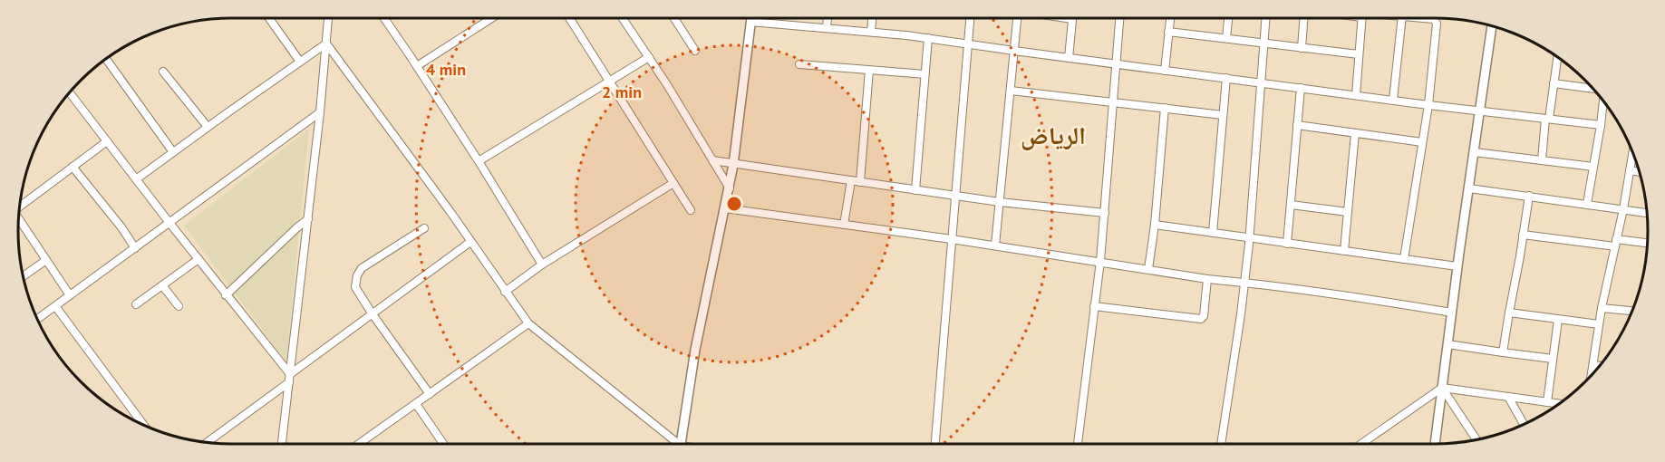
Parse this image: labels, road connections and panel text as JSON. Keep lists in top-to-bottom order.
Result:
{
  "districts": ["الرياض"],
  "rings": ["4 min", "2 min"]
}
